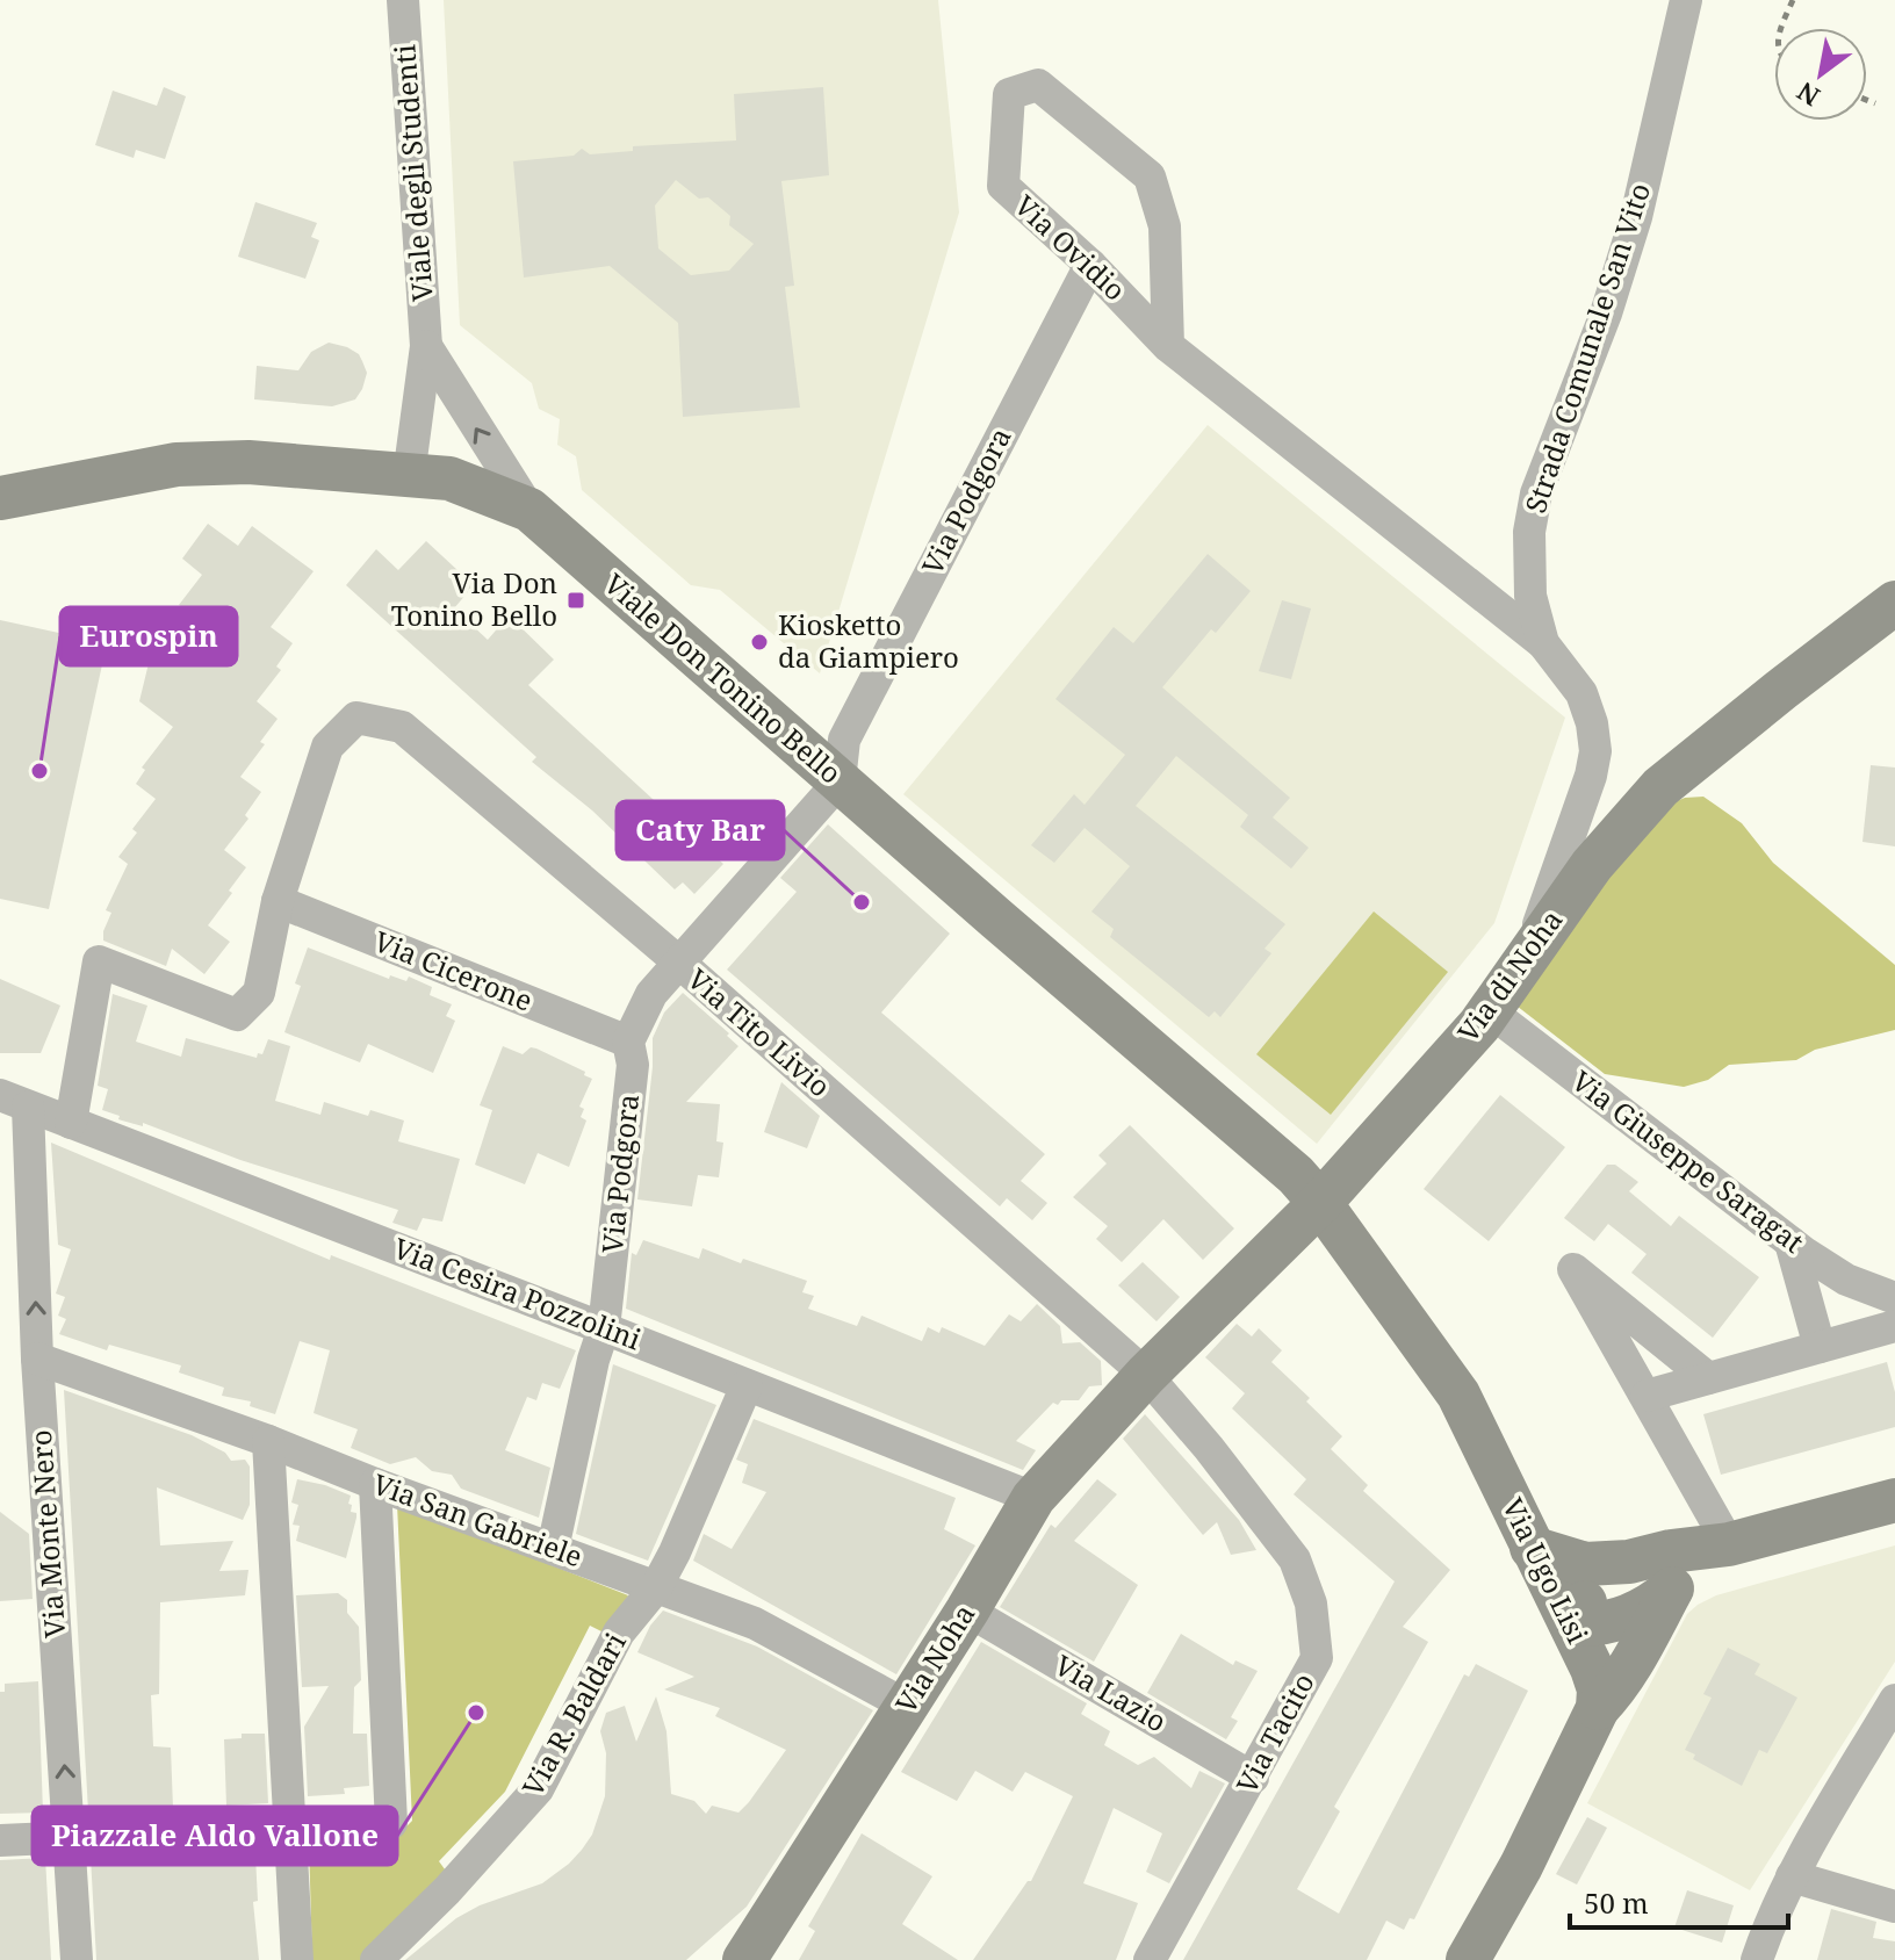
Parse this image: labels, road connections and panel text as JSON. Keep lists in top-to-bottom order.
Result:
{
  "streets": {
    "main road": [
      "Viale Don Tonino Bello",
      "Via di Noha",
      "Via Ugo Lisi",
      "Via Noha"
    ],
    "street": [
      "Viale degli Studenti",
      "Via Ovidio",
      "Strada Comunale San Vito",
      "Via Podgora",
      "Via Cicerone",
      "Via Tito Livio",
      "Via Giuseppe Saragat",
      "Via Cesira Pozzolini",
      "Via San Gabriele",
      "Via Monte Nero",
      "Via Lazio",
      "Via R. Baldari",
      "Via Tacito"
    ]
  },
  "crossings": [
    ["Viale degli Studenti", "Viale Don Tonino Bello"],
    ["Via Ovidio", "Strada Comunale San Vito"],
    ["Via Ovidio", "Via Podgora"],
    ["Strada Comunale San Vito", "Via di Noha"],
    ["Via Podgora", "Viale Don Tonino Bello"],
    ["Via Podgora", "Via Cicerone"],
    ["Via Podgora", "Via Tito Livio"],
    ["Via Podgora", "Via Cesira Pozzolini"],
    ["Via Podgora", "Via San Gabriele"],
    ["Viale Don Tonino Bello", "Via di Noha"],
    ["Viale Don Tonino Bello", "Via Ugo Lisi"],
    ["Via Cicerone", "Via Tito Livio"],
    ["Via di Noha", "Via Tito Livio"],
    ["Via di Noha", "Via Giuseppe Saragat"],
    ["Via di Noha", "Via Ugo Lisi"],
    ["Via di Noha", "Via Noha"],
    ["Via di Noha", "Via Tacito"],
    ["Via Tito Livio", "Via Noha"],
    ["Via Tito Livio", "Via Tacito"],
    ["Via Cesira Pozzolini", "Via Monte Nero"],
    ["Via Cesira Pozzolini", "Via Noha"],
    ["Via Cesira Pozzolini", "Via R. Baldari"],
    ["Via San Gabriele", "Via Monte Nero"],
    ["Via San Gabriele", "Via Noha"],
    ["Via San Gabriele", "Via R. Baldari"],
    ["Via Noha", "Via Lazio"],
    ["Via Noha", "Via Tacito"],
    ["Via Lazio", "Via Tacito"]
  ],
  "places": {
    "transit": ["Via Don Tonino Bello"],
    "other": [
      "Kiosketto da Giampiero",
      "Eurospin",
      "Caty Bar",
      "Piazzale Aldo Vallone"
    ]
  },
  "scale_bar": "50 m",
  "north": "bottom left"
}
